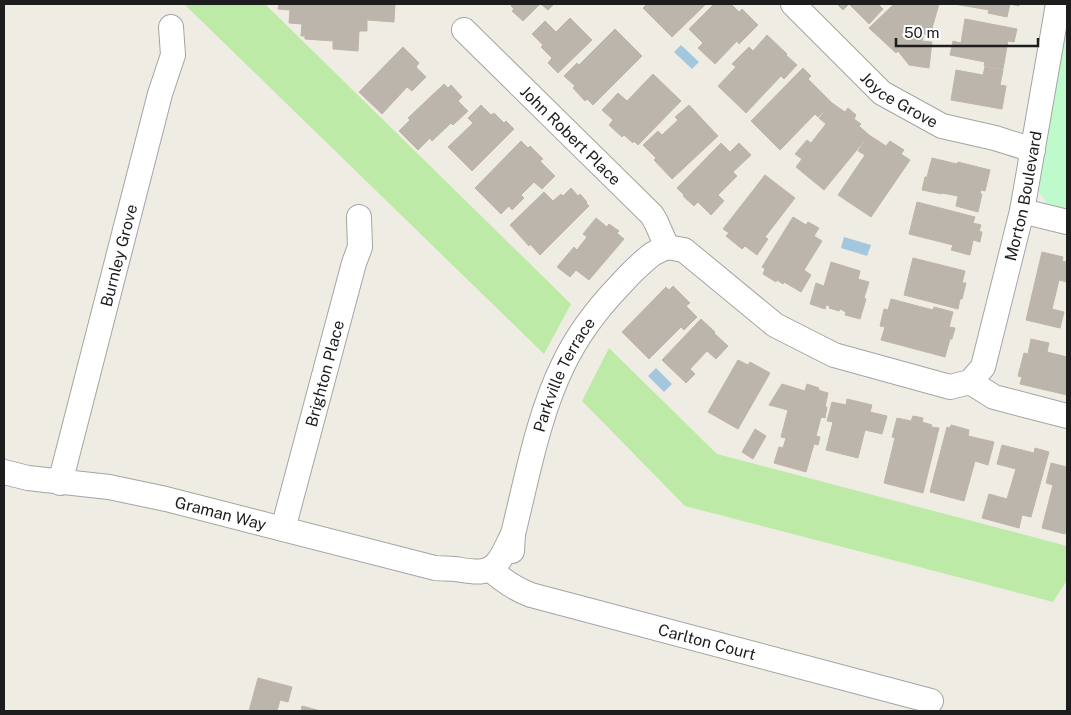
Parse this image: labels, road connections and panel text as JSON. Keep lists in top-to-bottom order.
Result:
{
  "streets": {
    "street": [
      "Joyce Grove",
      "John Robert Place",
      "Morton Boulevard",
      "Burnley Grove",
      "Brighton Place",
      "Parkville Terrace",
      "Graman Way",
      "Carlton Court"
    ]
  },
  "crossings": [
    ["Joyce Grove", "Morton Boulevard"],
    ["John Robert Place", "Parkville Terrace"],
    ["Burnley Grove", "Graman Way"],
    ["Brighton Place", "Graman Way"],
    ["Parkville Terrace", "Graman Way"],
    ["Parkville Terrace", "Carlton Court"],
    ["Graman Way", "Carlton Court"]
  ],
  "scale_bar": "50 m"
}
